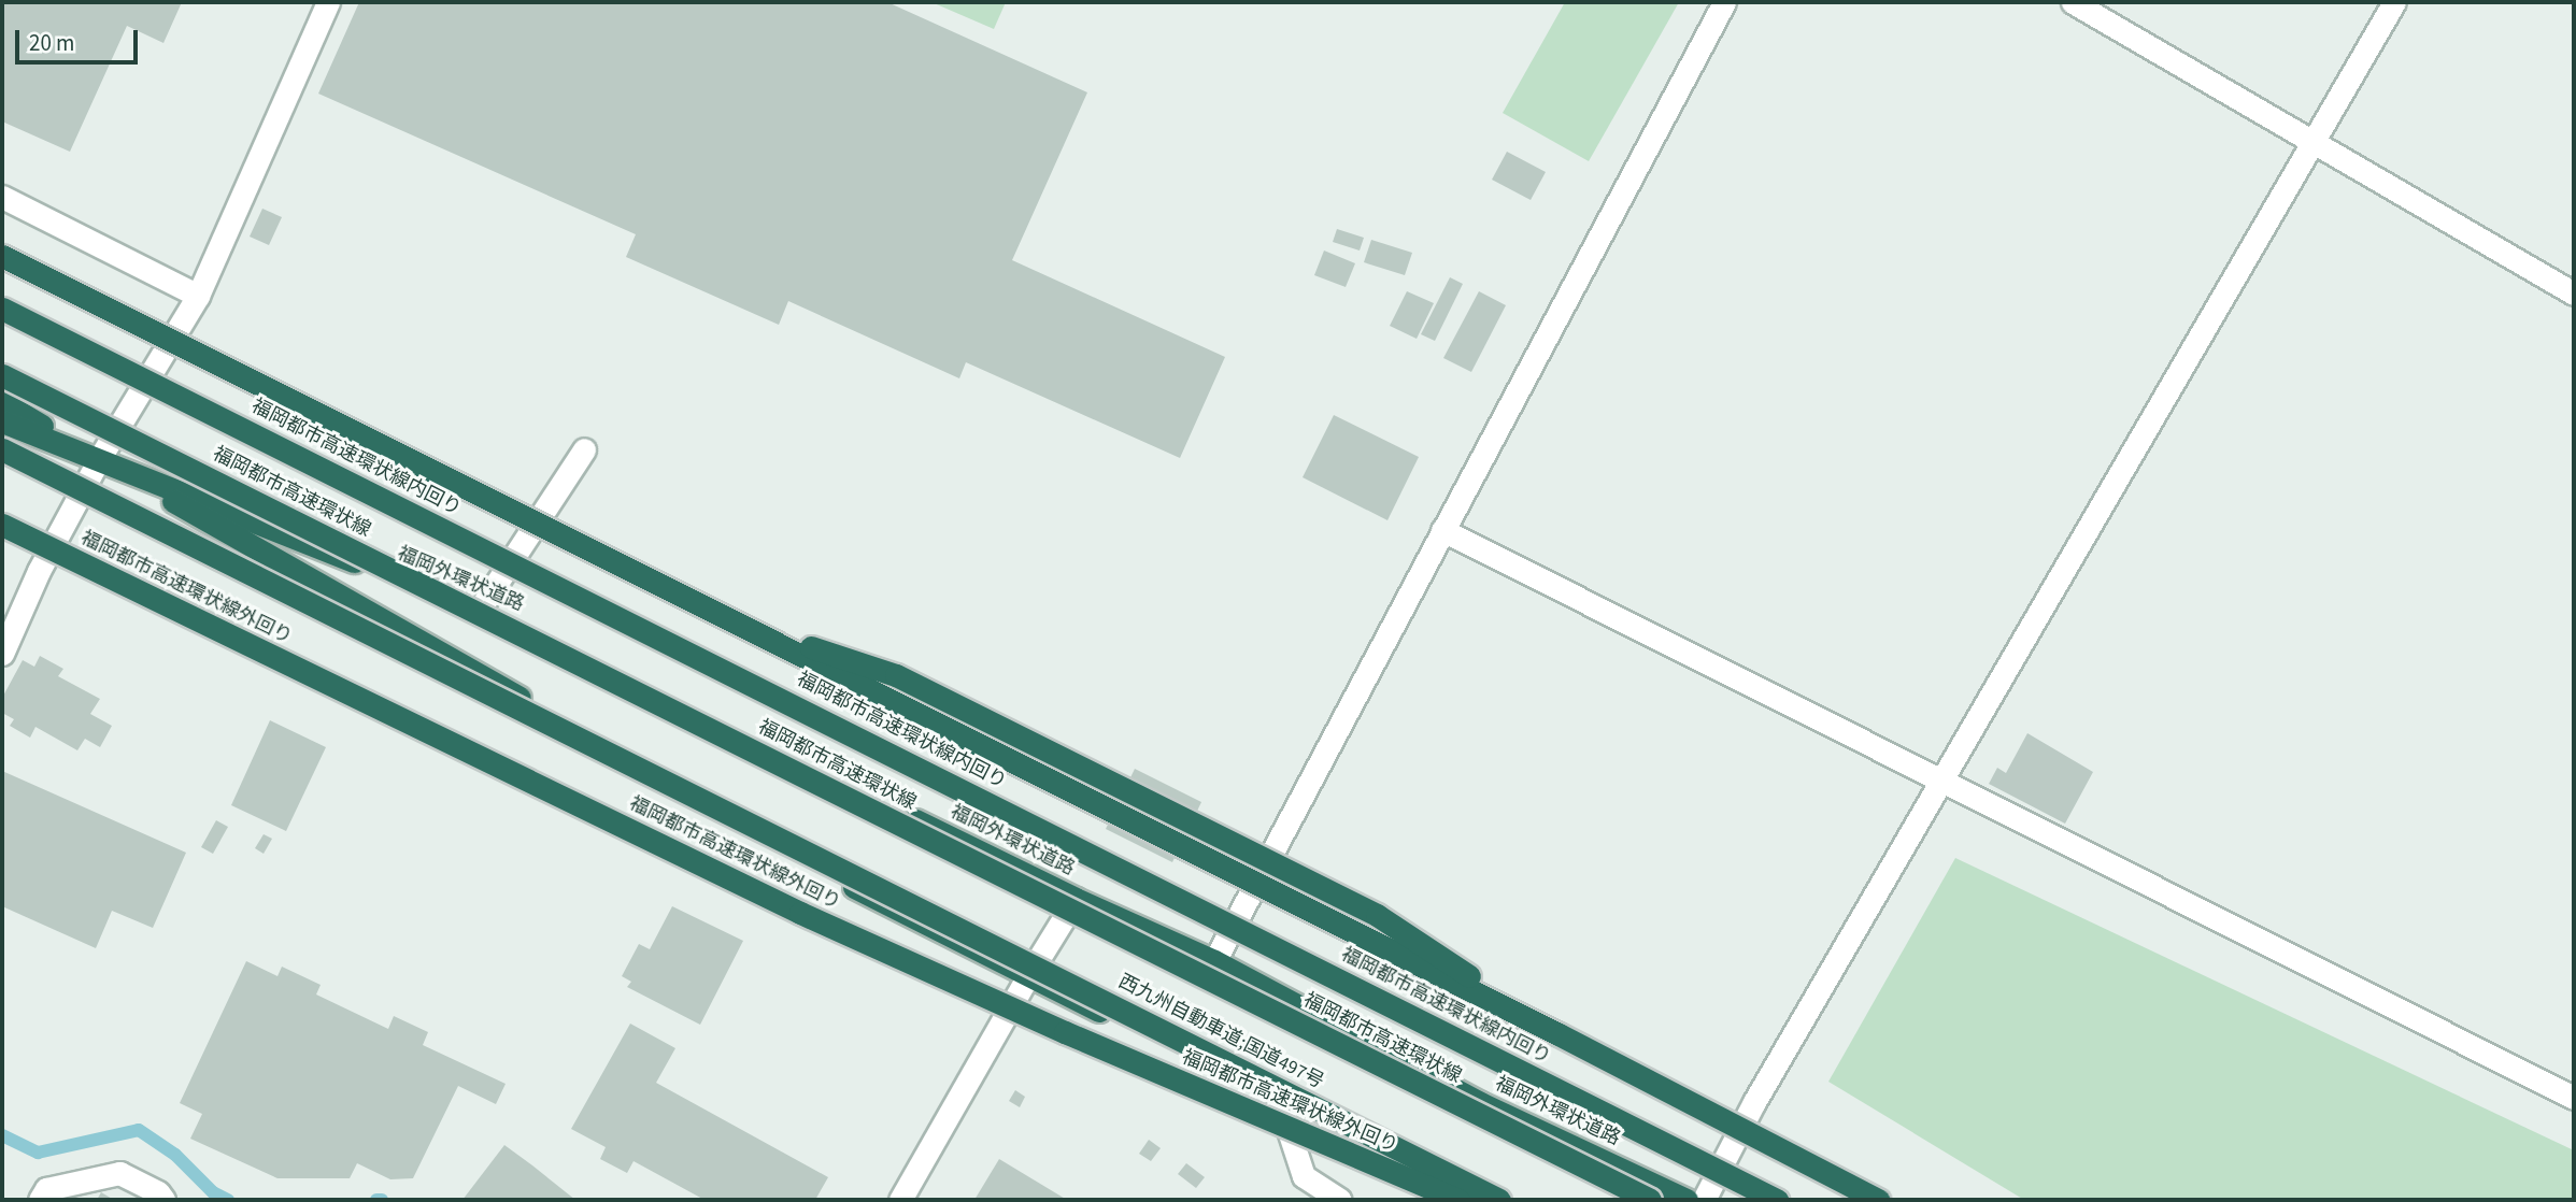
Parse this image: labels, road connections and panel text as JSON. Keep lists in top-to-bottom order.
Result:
{
  "streets": {
    "highway": [
      "福岡都市高速環状線内回り",
      "福岡都市高速環状線",
      "福岡外環状道路",
      "福岡都市高速環状線外回り",
      "西九州自動車道;国道497号"
    ]
  },
  "crossings": [
    ["福岡外環状道路", "西九州自動車道;国道497号"]
  ],
  "scale_bar": "20 m"
}
